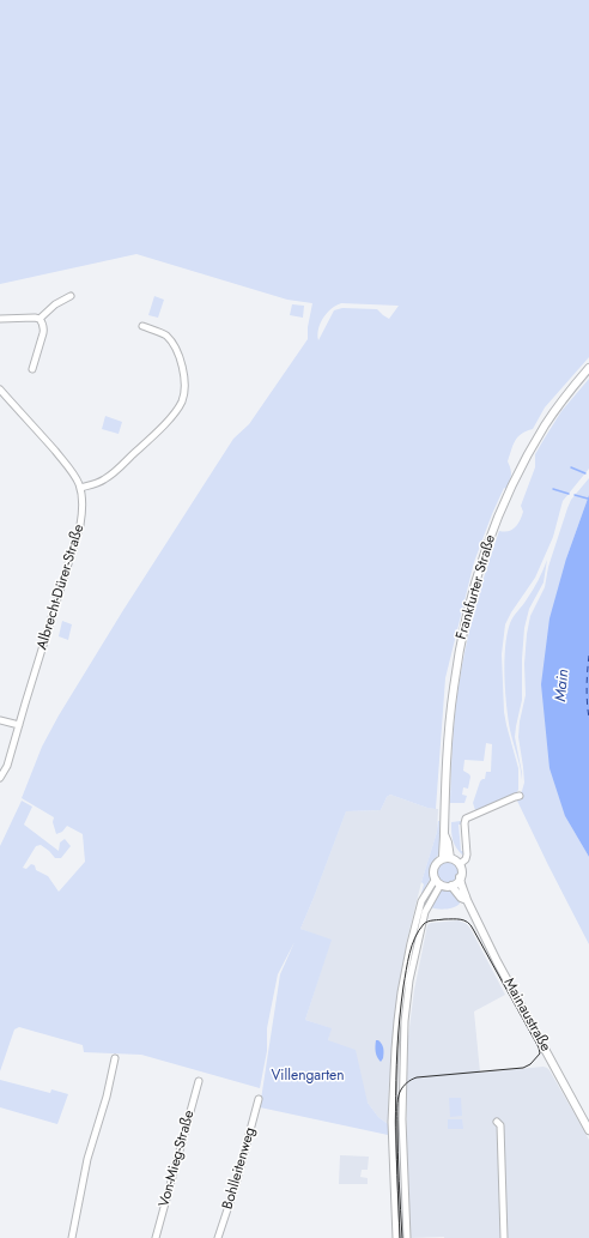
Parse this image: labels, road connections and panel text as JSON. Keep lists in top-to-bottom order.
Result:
{
  "streets": {
    "main road": ["Frankfurter Straße", "Mainaustraße"],
    "street": ["Albrecht-Dürer-Straße", "Von-Mieg-Straße", "Bohlleitenweg"]
  },
  "crossings": [
    ["Frankfurter Straße", "Mainaustraße"]
  ],
  "water": ["Main"],
  "parks": ["Villengarten"]
}
